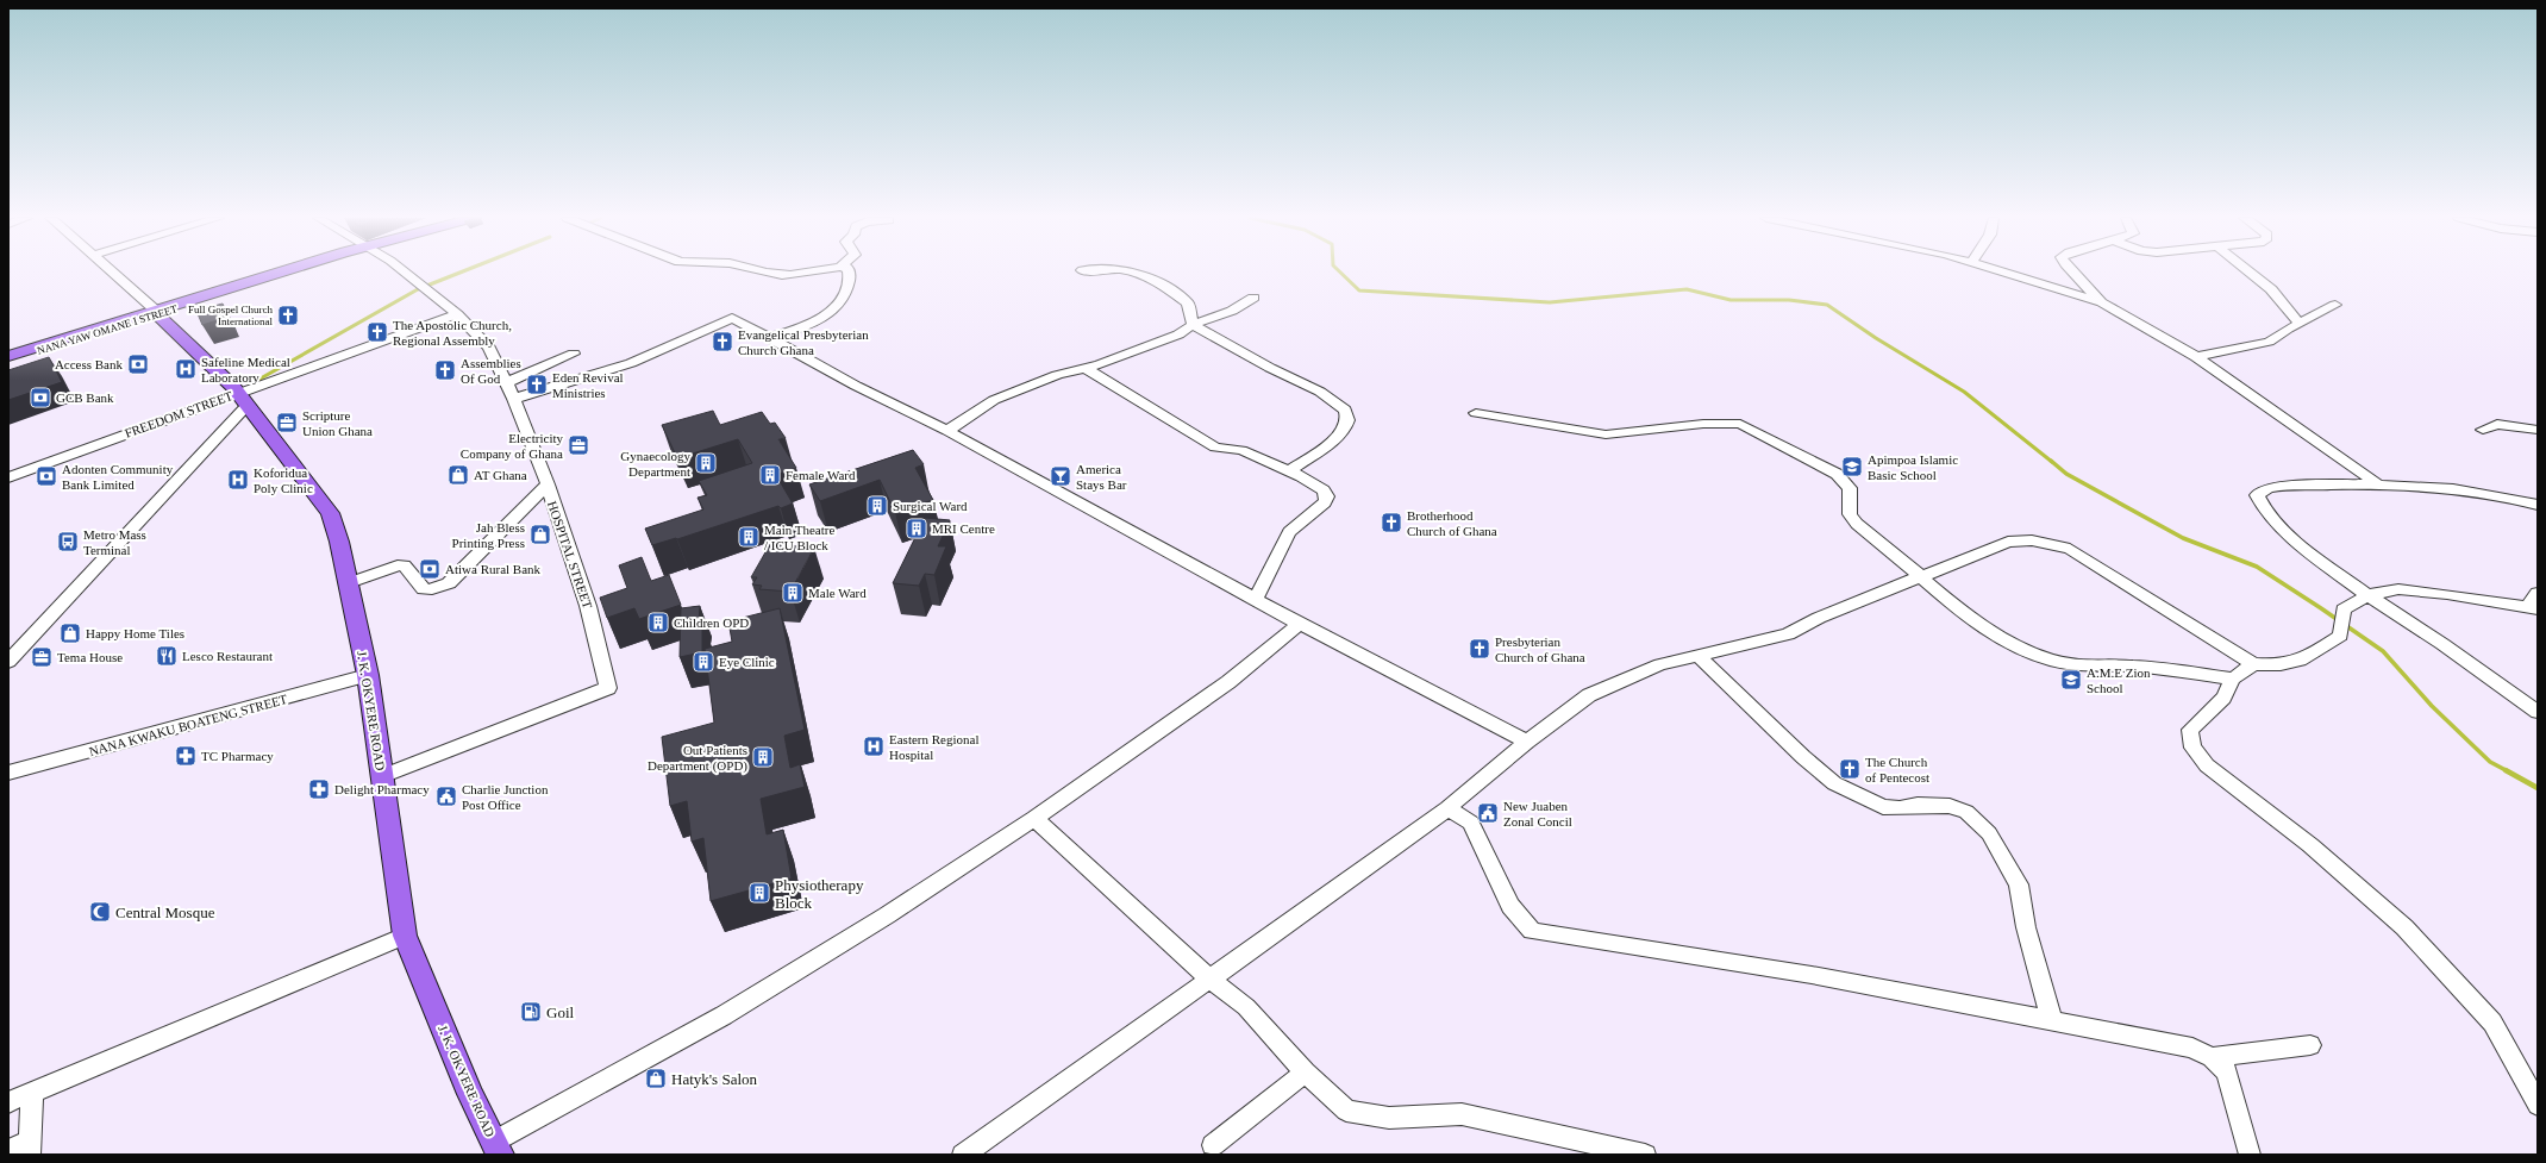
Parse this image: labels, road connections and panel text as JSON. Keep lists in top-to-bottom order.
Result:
{
  "streets": {
    "main road": ["NANA YAW OMANE I STREET", "J. K. OKYERE ROAD"],
    "street": ["FREEDOM STREET", "HOSPITAL STREET", "NANA KWAKU BOATENG STREET"]
  },
  "crossings": [
    ["NANA YAW OMANE I STREET", "J. K. OKYERE ROAD"],
    ["FREEDOM STREET", "HOSPITAL STREET"],
    ["FREEDOM STREET", "J. K. OKYERE ROAD"],
    ["HOSPITAL STREET", "J. K. OKYERE ROAD"],
    ["J. K. OKYERE ROAD", "NANA KWAKU BOATENG STREET"]
  ],
  "places": {
    "church": [
      "Full Gospel Church International",
      "The Apostolic Church, Regional Assembly",
      "Evangelical Presbyterian Church Ghana",
      "Assemblies Of God",
      "Eden Revival Ministries",
      "Brotherhood Church of Ghana",
      "Presbyterian Church of Ghana",
      "The Church of Pentecost"
    ],
    "bank": [
      "Access Bank",
      "GCB Bank",
      "Adonten Community Bank Limited",
      "Atiwa Rural Bank"
    ],
    "hospital": ["Safeline Medical Laboratory", "Koforidua Poly Clinic", "Eastern Regional Hospital"],
    "office": ["Scripture Union Ghana", "Electricity Company of Ghana", "Tema House"],
    "building": [
      "Gynaecology Department",
      "Female Ward",
      "Surgical Ward",
      "MRI Centre",
      "Main Theatre / ICU Block",
      "Male Ward",
      "Children OPD",
      "Eye Clinic",
      "Out Patients Department (OPD)",
      "Physiotherapy Block"
    ],
    "school or university": ["Apimpoa Islamic Basic School", "A.M.E Zion School"],
    "shop": [
      "AT Ghana",
      "Jah Bless Printing Press",
      "Happy Home Tiles",
      "Hatyk's Salon"
    ],
    "bar": ["America Stays Bar"],
    "bus stop": ["Metro Mass Terminal"],
    "restaurant": ["Lesco Restaurant"],
    "pharmacy": ["TC Pharmacy", "Delight Pharmacy"],
    "public building": ["Charlie Junction Post Office", "New Juaben Zonal Concil"],
    "mosque": ["Central Mosque"],
    "fuel station": ["Goil"]
  }
}
